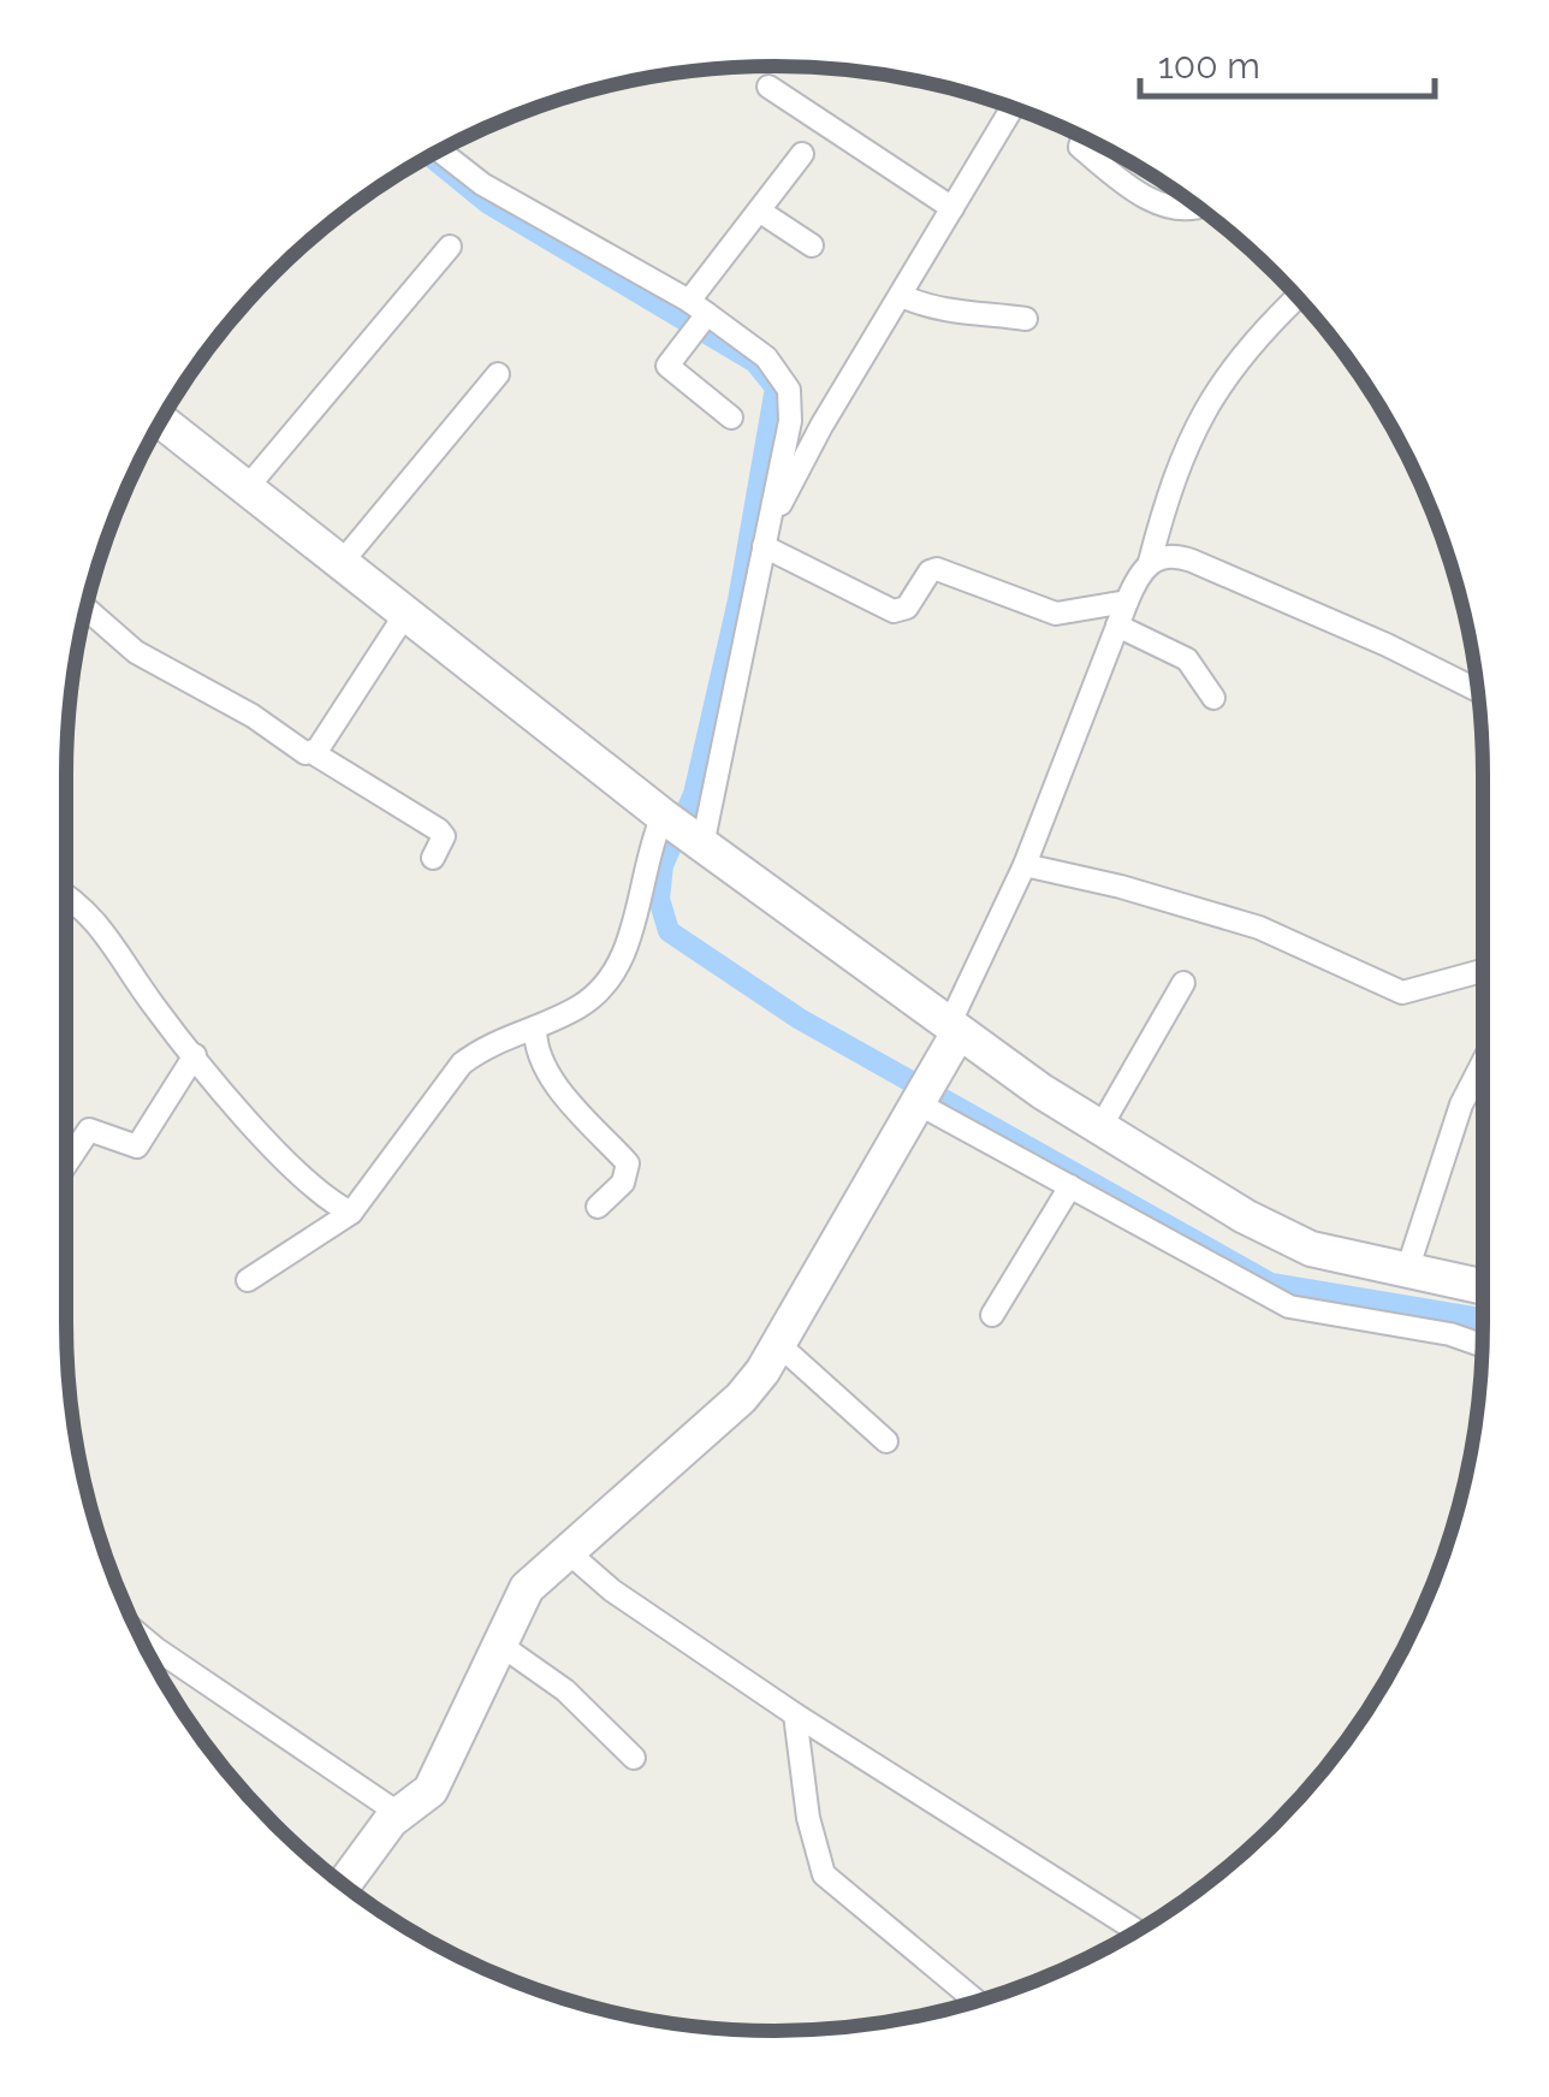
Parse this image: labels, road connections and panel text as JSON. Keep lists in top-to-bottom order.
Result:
{
  "scale_bar": "100 m"
}
